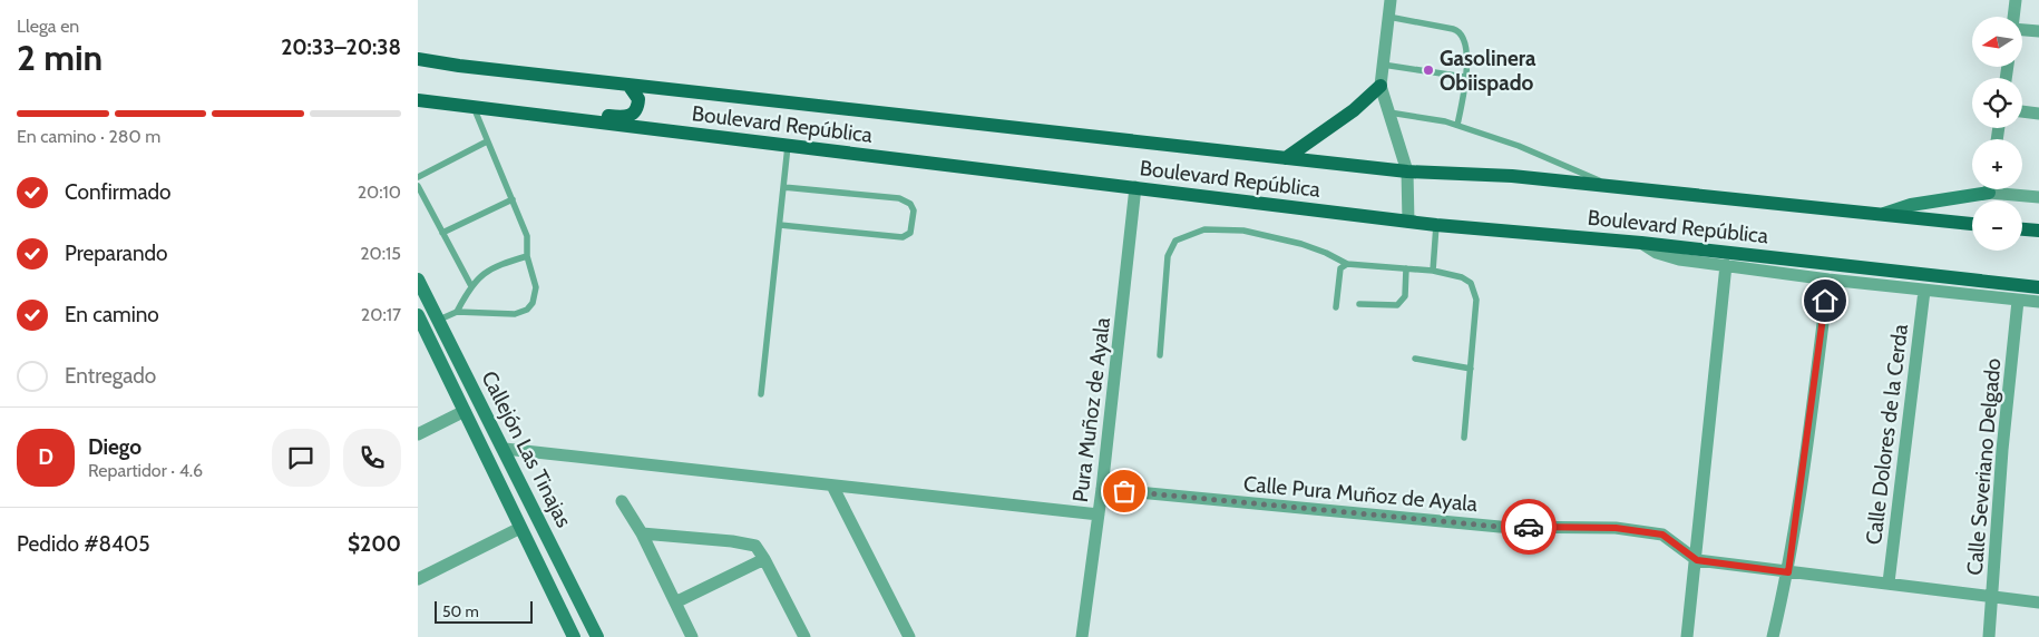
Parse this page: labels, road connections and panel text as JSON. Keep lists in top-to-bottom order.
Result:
{
  "streets": {
    "main road": ["Boulevard República", "Callejón Las Tinajas"],
    "street": [
      "Pura Muñoz de Ayala",
      "Calle Dolores de la Cerda",
      "Calle Severiano Delgado",
      "Calle Pura Muñoz de Ayala"
    ]
  },
  "crossings": [
    ["Boulevard República", "Pura Muñoz de Ayala"],
    ["Pura Muñoz de Ayala", "Calle Pura Muñoz de Ayala"],
    ["Calle Dolores de la Cerda", "Calle Pura Muñoz de Ayala"],
    ["Calle Severiano Delgado", "Calle Pura Muñoz de Ayala"]
  ],
  "places": ["Gasolinera Obiispado"],
  "scale_bar": "50 m",
  "north": "left",
  "page": {
    "heading": ["2 min", "Llega en", "20:33–20:38"],
    "panel": [
      "Diego",
      "Repartidor · 4.6",
      "Pedido #8405",
      "$200"
    ],
    "map_buttons": ["+", "−"],
    "bar": "En camino · 280 m",
    "list": [
      ["Confirmado", "20:10"],
      ["Preparando", "20:15"],
      ["En camino", "20:17"],
      "Entregado"
    ],
    "round": "D",
    "scale": "50 m"
  }
}
